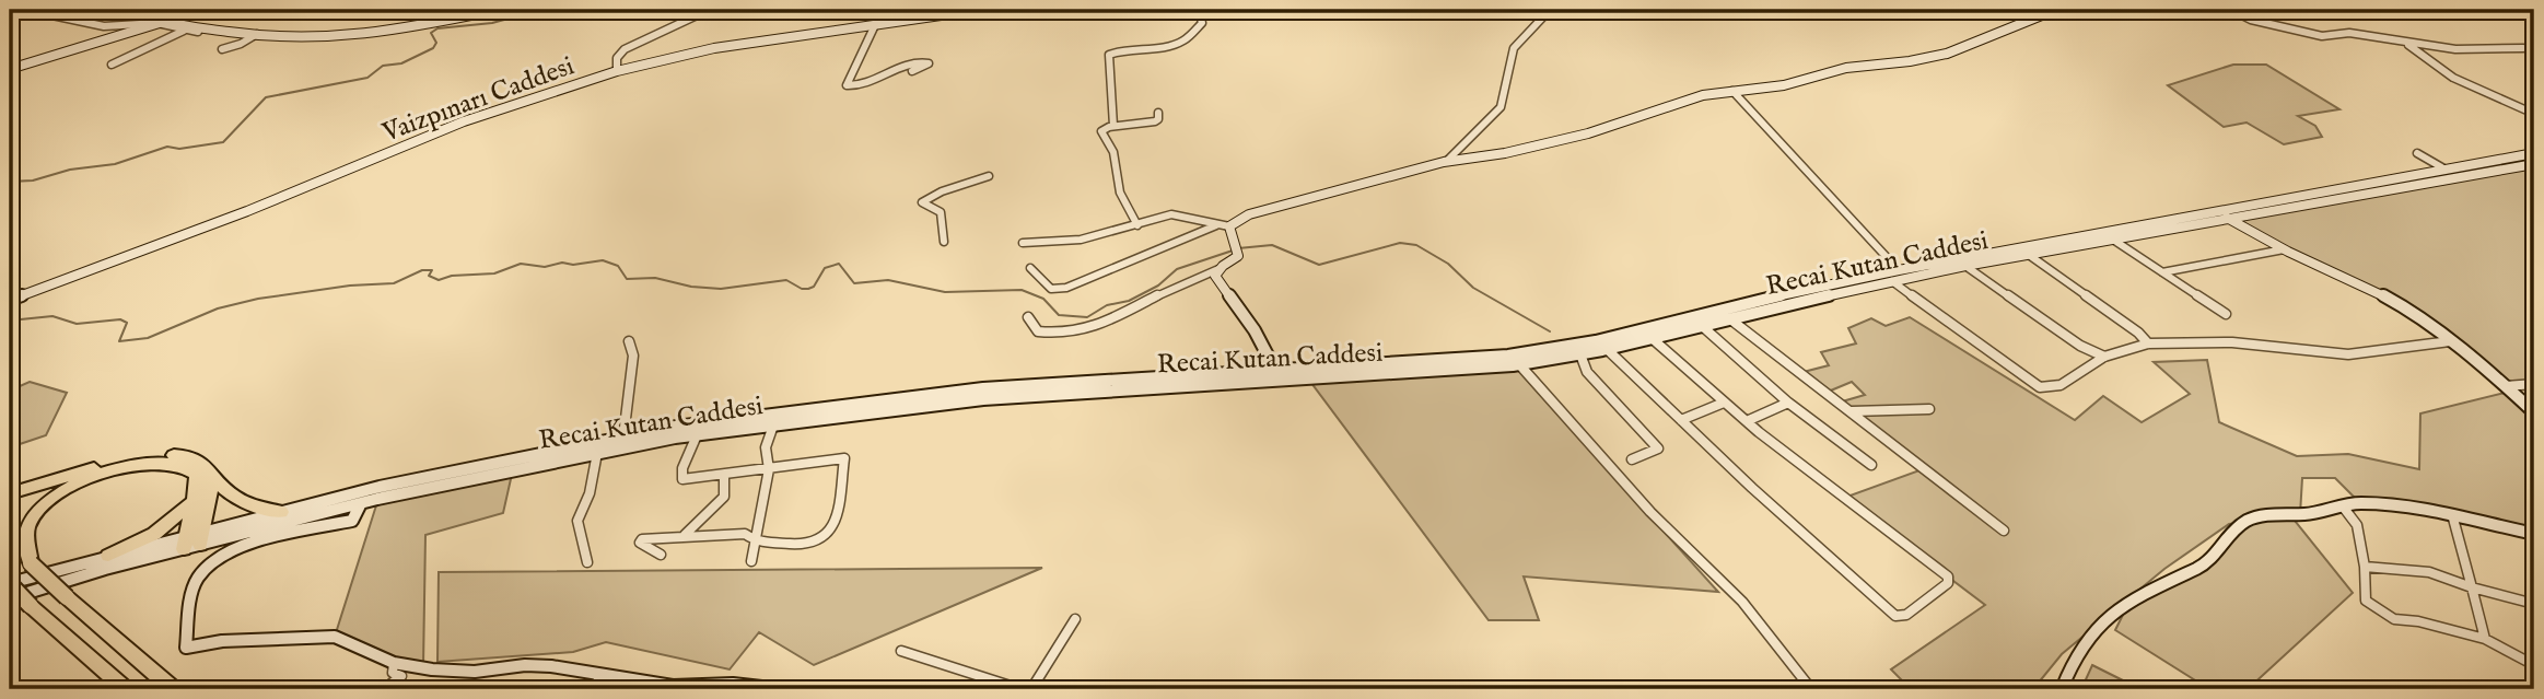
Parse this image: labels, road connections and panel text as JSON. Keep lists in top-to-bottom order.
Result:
{
  "streets": {
    "main road": ["Vaizpınarı Caddesi", "Recai Kutan Caddesi"]
  }
}
